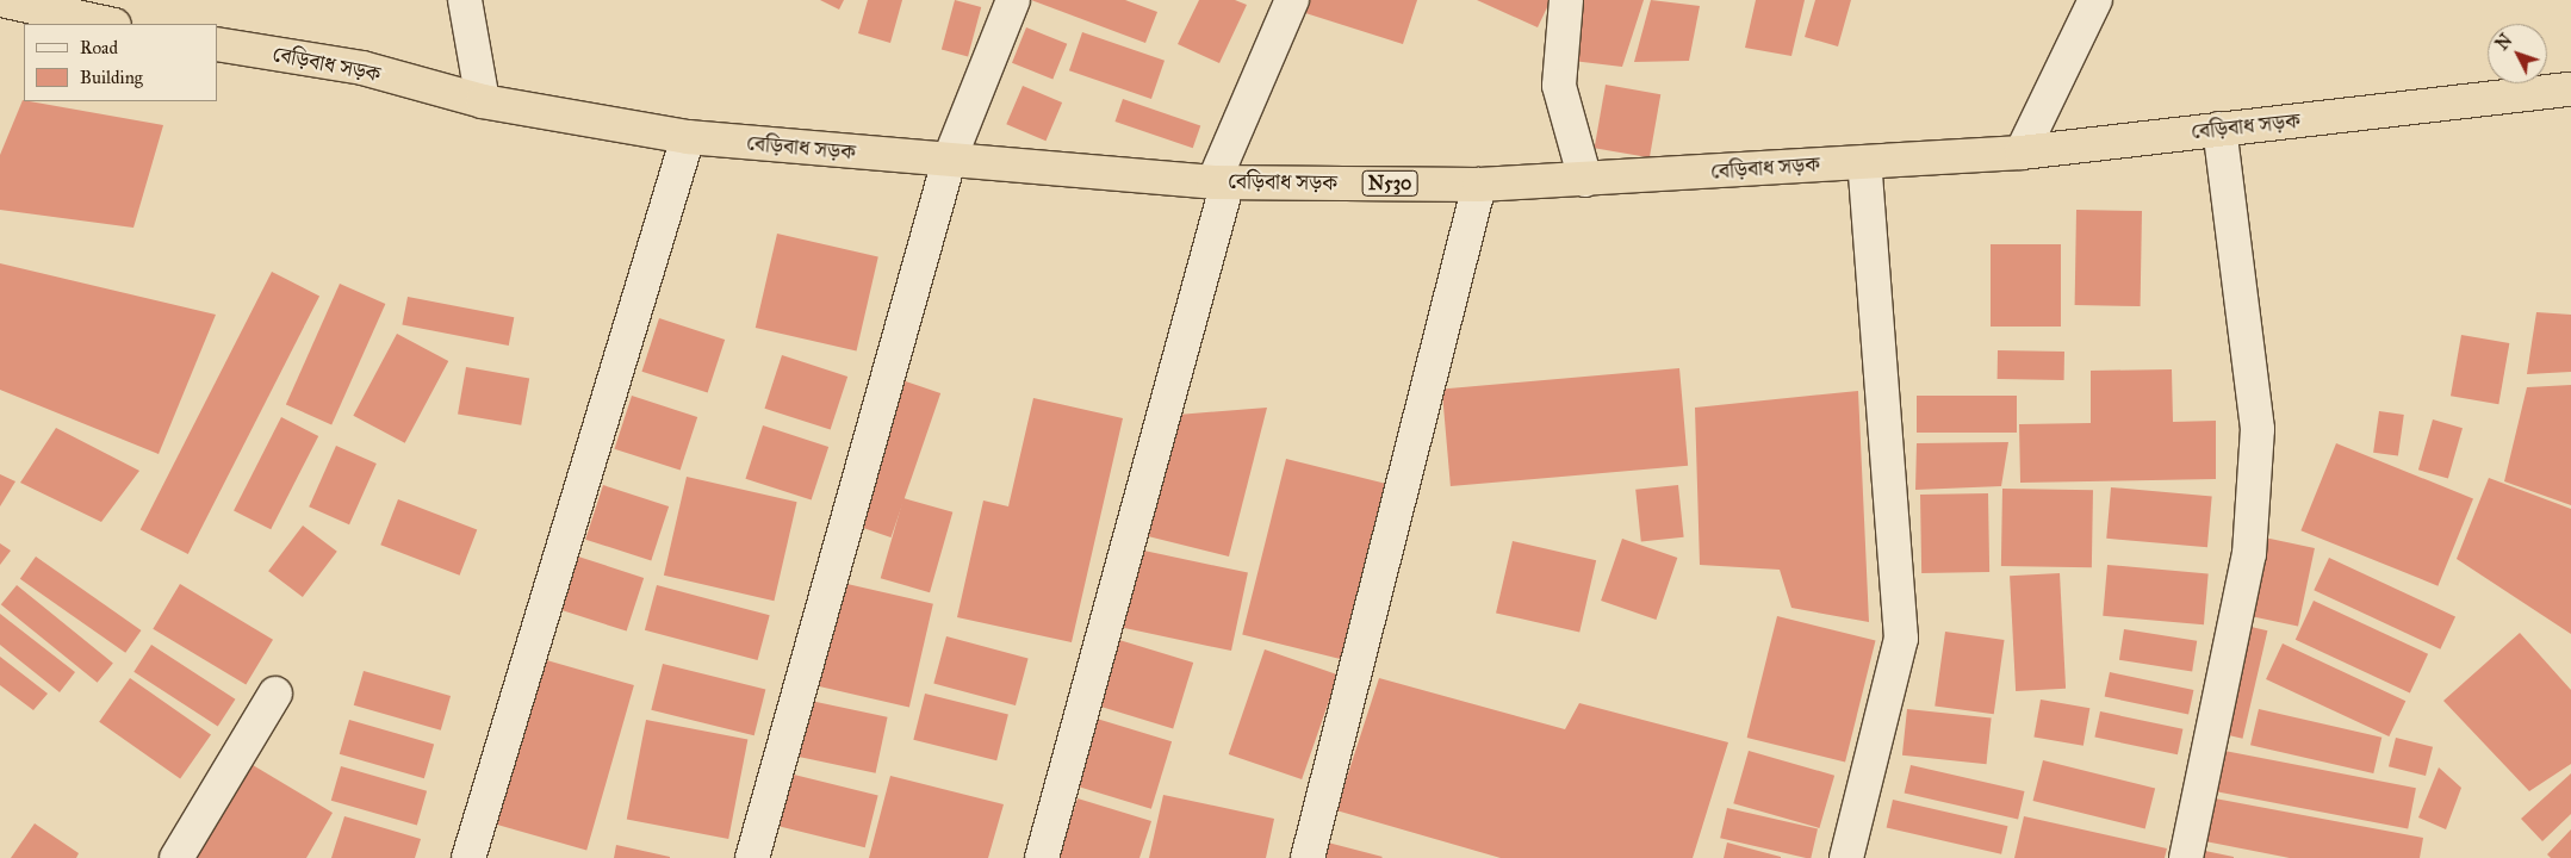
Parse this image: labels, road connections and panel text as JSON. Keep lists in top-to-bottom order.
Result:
{
  "streets": {
    "highway": ["বেড়িবাধ সড়ক", "N530"]
  },
  "legend": ["Road", "Building"],
  "north": "top left"
}
